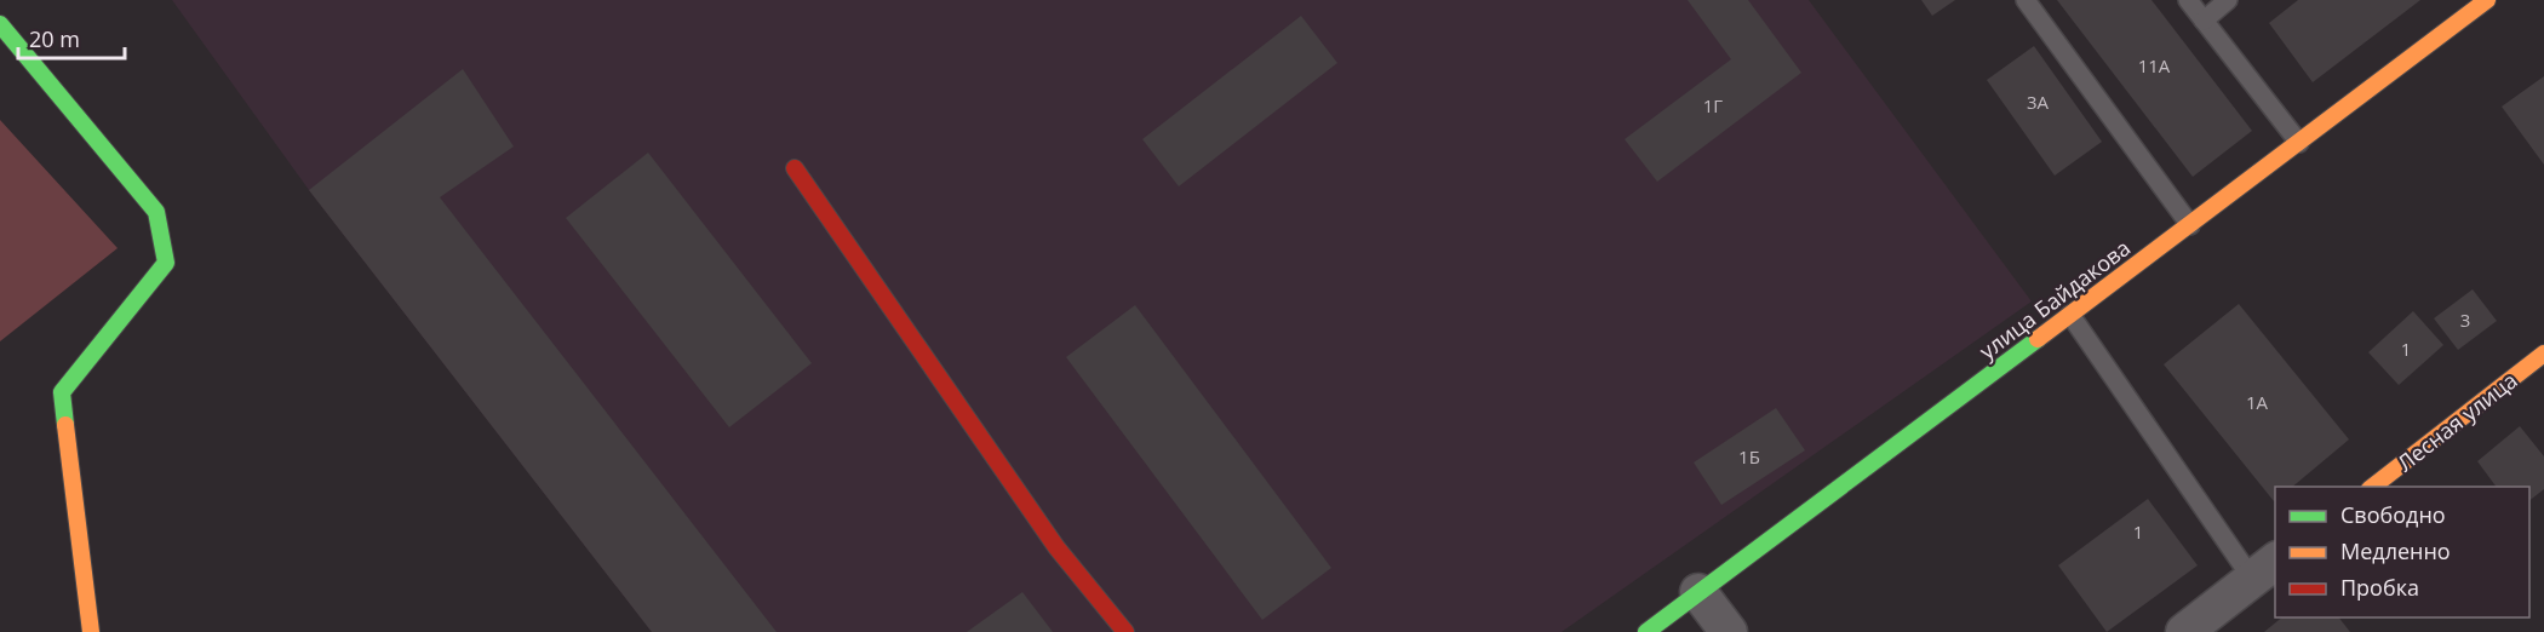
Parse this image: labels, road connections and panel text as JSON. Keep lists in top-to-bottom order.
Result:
{
  "streets": {
    "street": ["улица Байдакова", "Лесная улица"]
  },
  "house_numbers": [
    "11А",
    "3А",
    "1Г",
    "3",
    "1",
    "1А",
    "1Б",
    "1"
  ],
  "legend": ["Свободно", "Медленно", "Пробка"],
  "scale_bar": "20 m"
}
